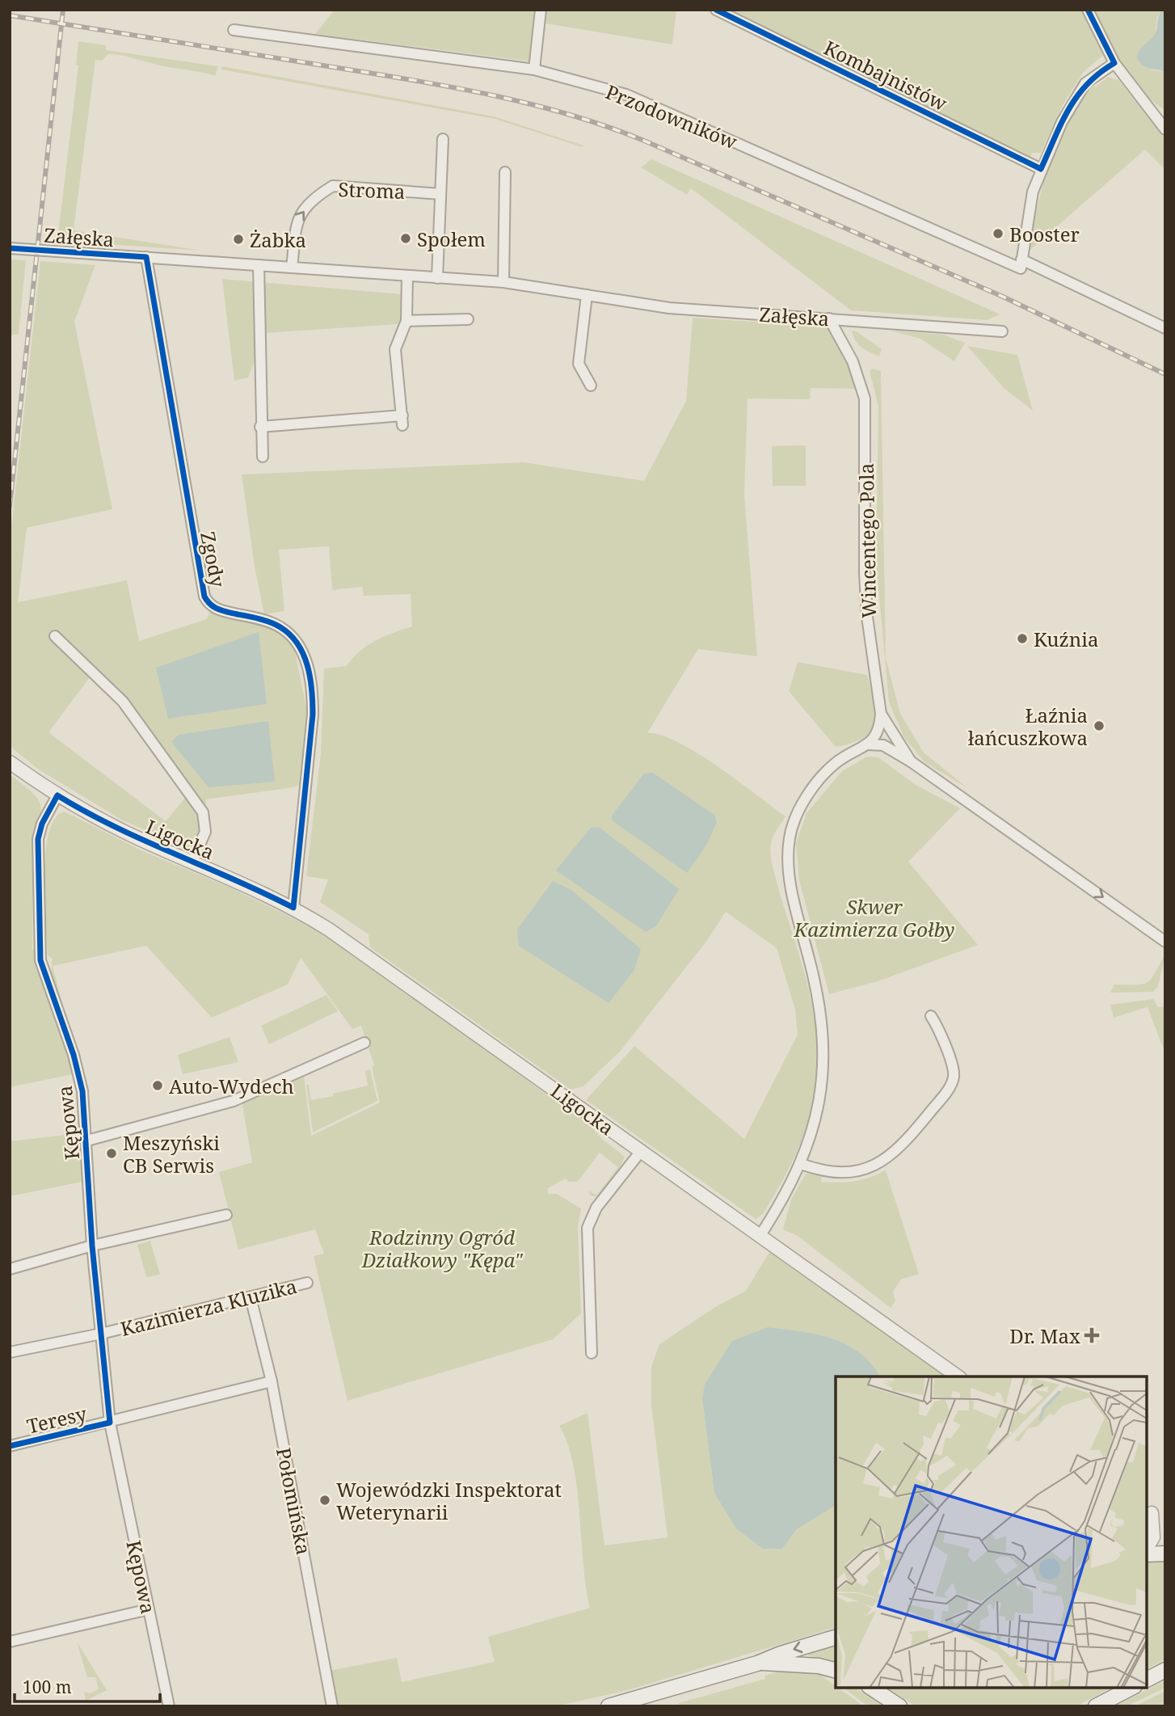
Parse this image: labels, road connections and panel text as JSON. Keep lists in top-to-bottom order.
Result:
{
  "streets": {
    "street": [
      "Kombajnistów",
      "Przodowników",
      "Stroma",
      "Załęska",
      "Wincentego Pola",
      "Zgody",
      "Ligocka",
      "Kępowa",
      "Kazimierza Kluzika",
      "Teresy",
      "Połomińska"
    ]
  },
  "crossings": [
    ["Stroma", "Załęska"],
    ["Załęska", "Wincentego Pola"],
    ["Załęska", "Zgody"],
    ["Zgody", "Ligocka"],
    ["Ligocka", "Kępowa"],
    ["Kępowa", "Kazimierza Kluzika"],
    ["Kępowa", "Teresy"],
    ["Kazimierza Kluzika", "Połomińska"],
    ["Teresy", "Połomińska"]
  ],
  "one_way": ["Stroma", "Wincentego Pola"],
  "parks": ["Skwer Kazimierza Gołby", "Rodzinny Ogród Działkowy \"Kępa\""],
  "places": {
    "other": [
      "Booster",
      "Społem",
      "Żabka",
      "Kuźnia",
      "Łaźnia łańcuszkowa",
      "Auto-Wydech",
      "Meszyński CB Serwis",
      "Wojewódzki Inspektorat Weterynarii"
    ],
    "health": ["Dr. Max"]
  },
  "scale_bar": "100 m"
}
